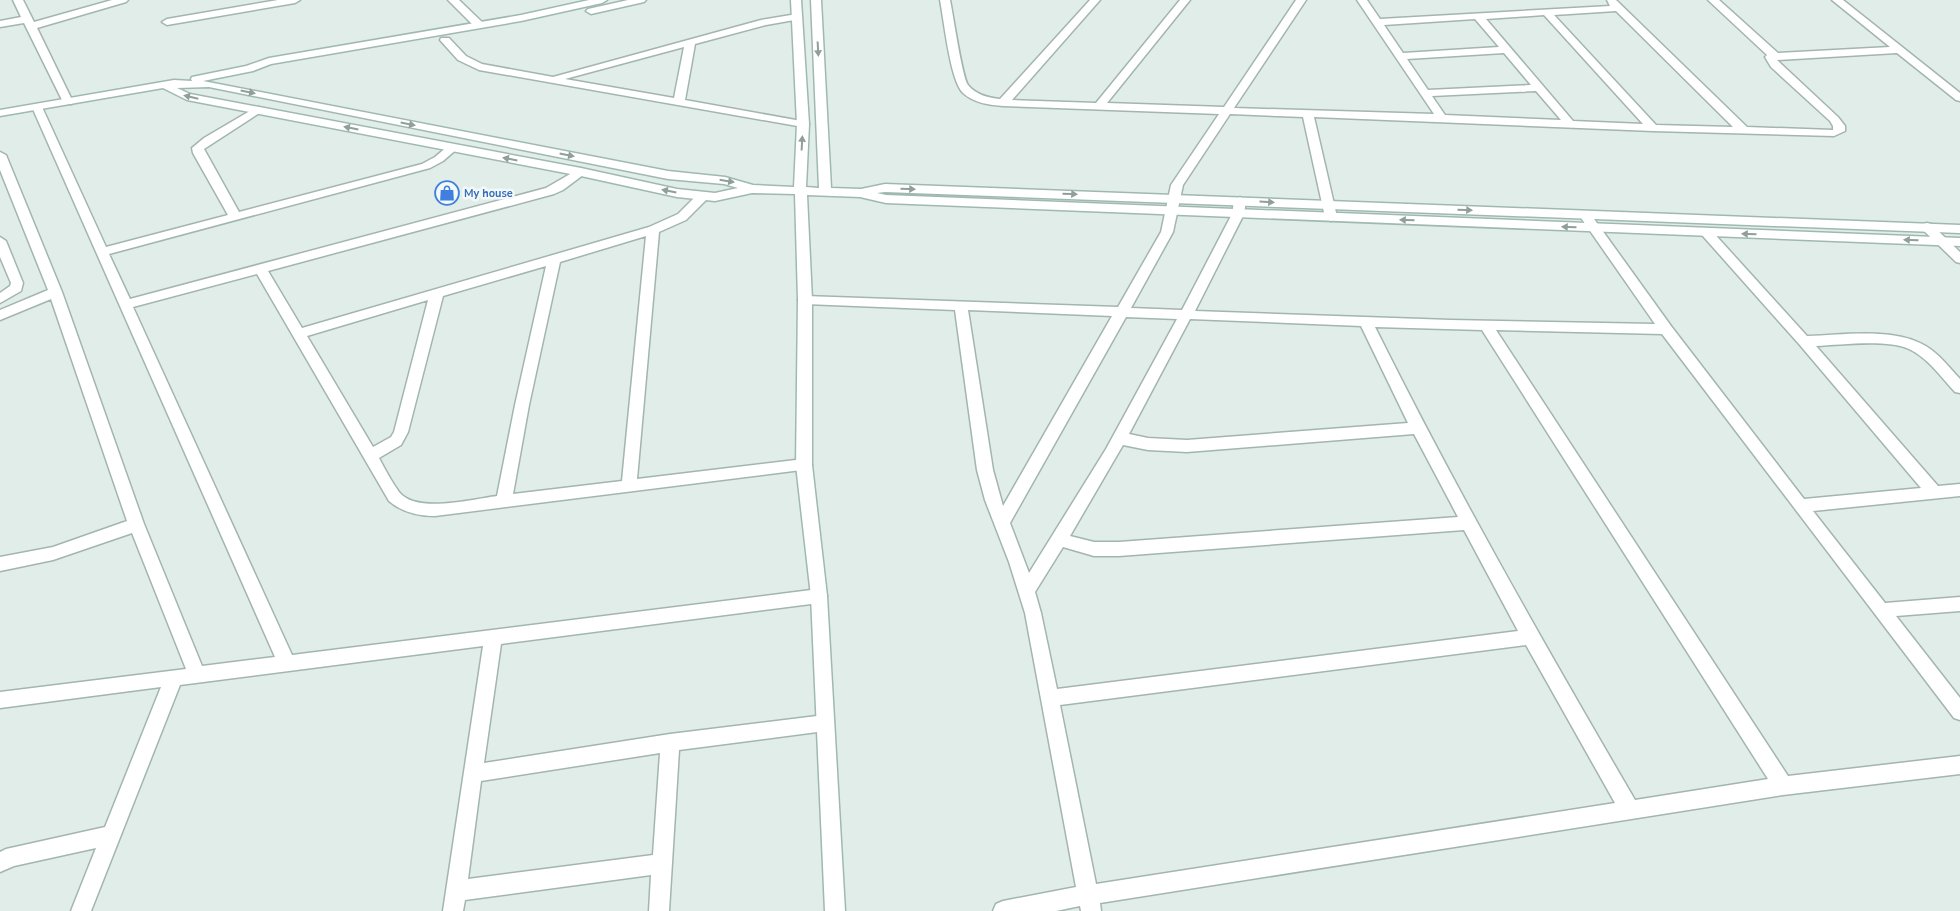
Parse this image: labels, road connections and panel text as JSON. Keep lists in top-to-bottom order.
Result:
{
  "places": {
    "shop": ["My house"]
  }
}
